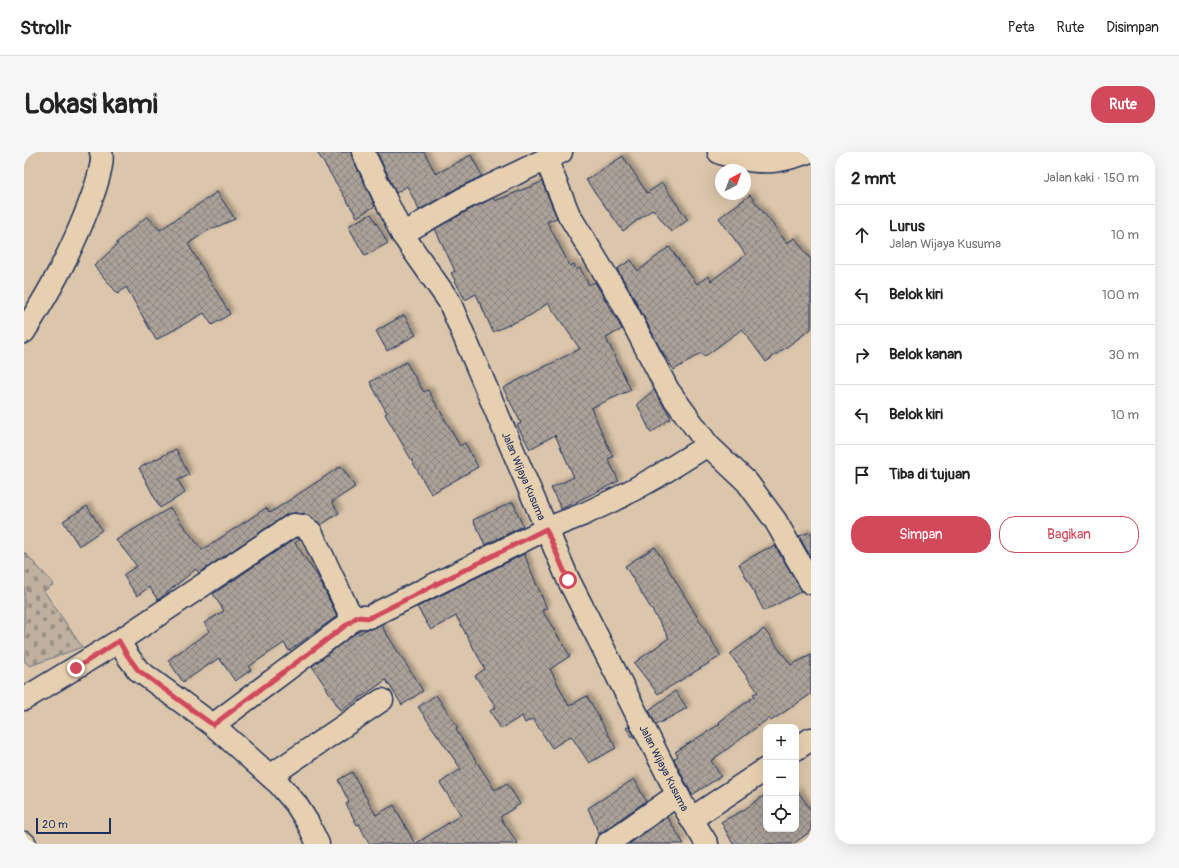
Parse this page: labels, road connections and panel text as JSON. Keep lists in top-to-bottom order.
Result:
{
  "streets": {
    "street": ["Jalan Wijaya Kusuma"]
  },
  "scale_bar": "20 m",
  "north": "top right",
  "page": {
    "header": "Strollr",
    "nav": ["Peta", "Rute", "Disimpan"],
    "buttons": [
      "Rute",
      ["Simpan", "Bagikan"]
    ],
    "title": "Lokasi kami",
    "heading": ["2 mnt", "Jalan kaki · 150 m"],
    "list": [
      ["Lurus", "Jalan Wijaya Kusuma", "10 m"],
      ["Belok kiri", "100 m"],
      ["Belok kanan", "30 m"],
      ["Belok kiri", "10 m"],
      "Tiba di tujuan"
    ],
    "map_buttons": ["+", "−"],
    "scale": "20 m"
  }
}
